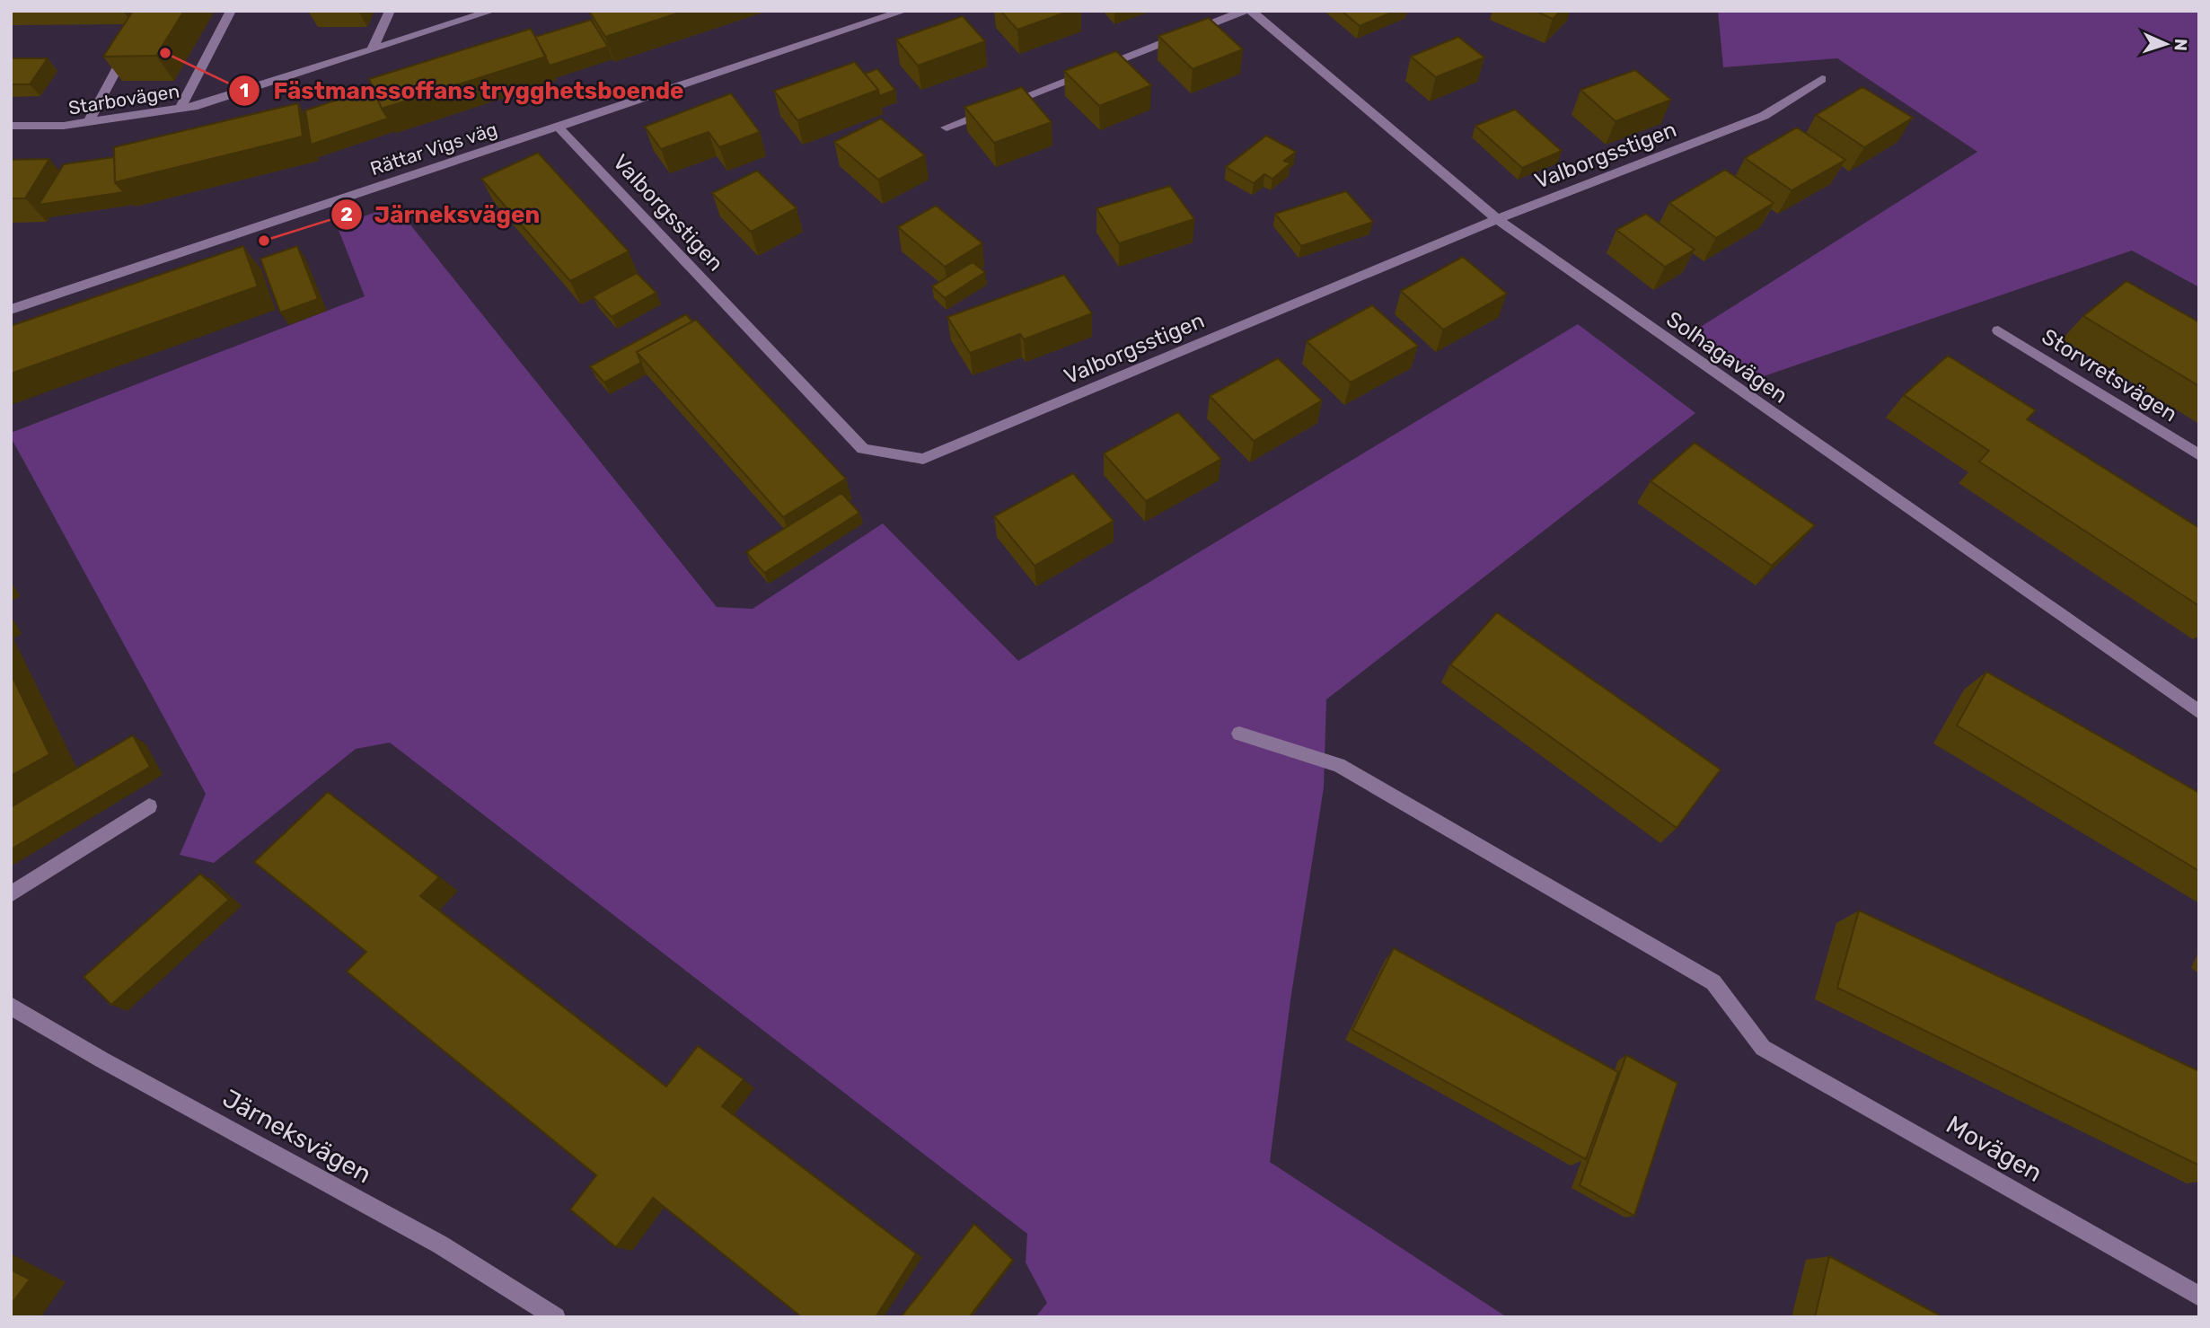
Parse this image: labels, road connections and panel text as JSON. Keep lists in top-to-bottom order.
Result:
{
  "streets": {
    "street": [
      "Starbovägen",
      "Rättar Vigs väg",
      "Valborgsstigen",
      "Solhagavägen",
      "Storvretsvägen",
      "Järneksvägen",
      "Movägen"
    ]
  },
  "crossings": [
    ["Rättar Vigs väg", "Valborgsstigen"],
    ["Valborgsstigen", "Solhagavägen"]
  ],
  "places": ["Fästmanssoffans trygghetsboende", "Järneksvägen"],
  "north": "right"
}
